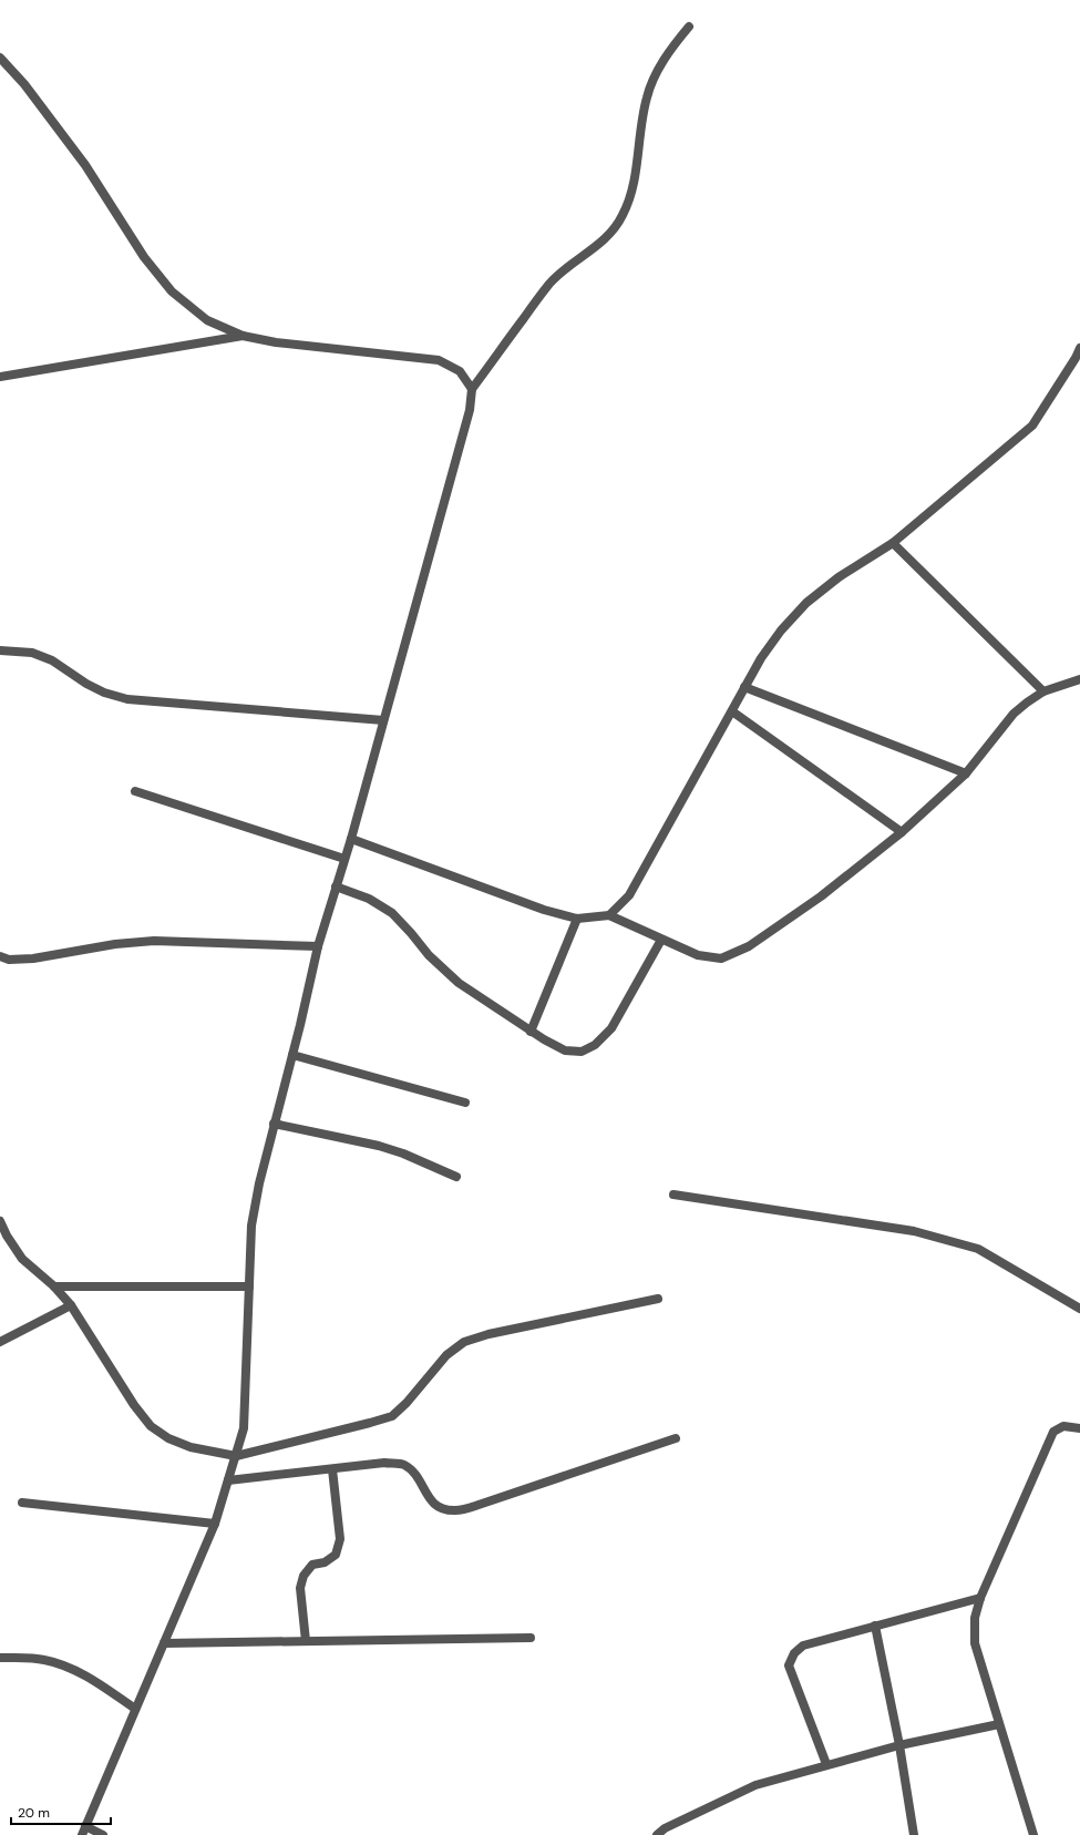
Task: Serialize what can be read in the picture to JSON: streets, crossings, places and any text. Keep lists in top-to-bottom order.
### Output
{
  "scale_bar": "20 m"
}
